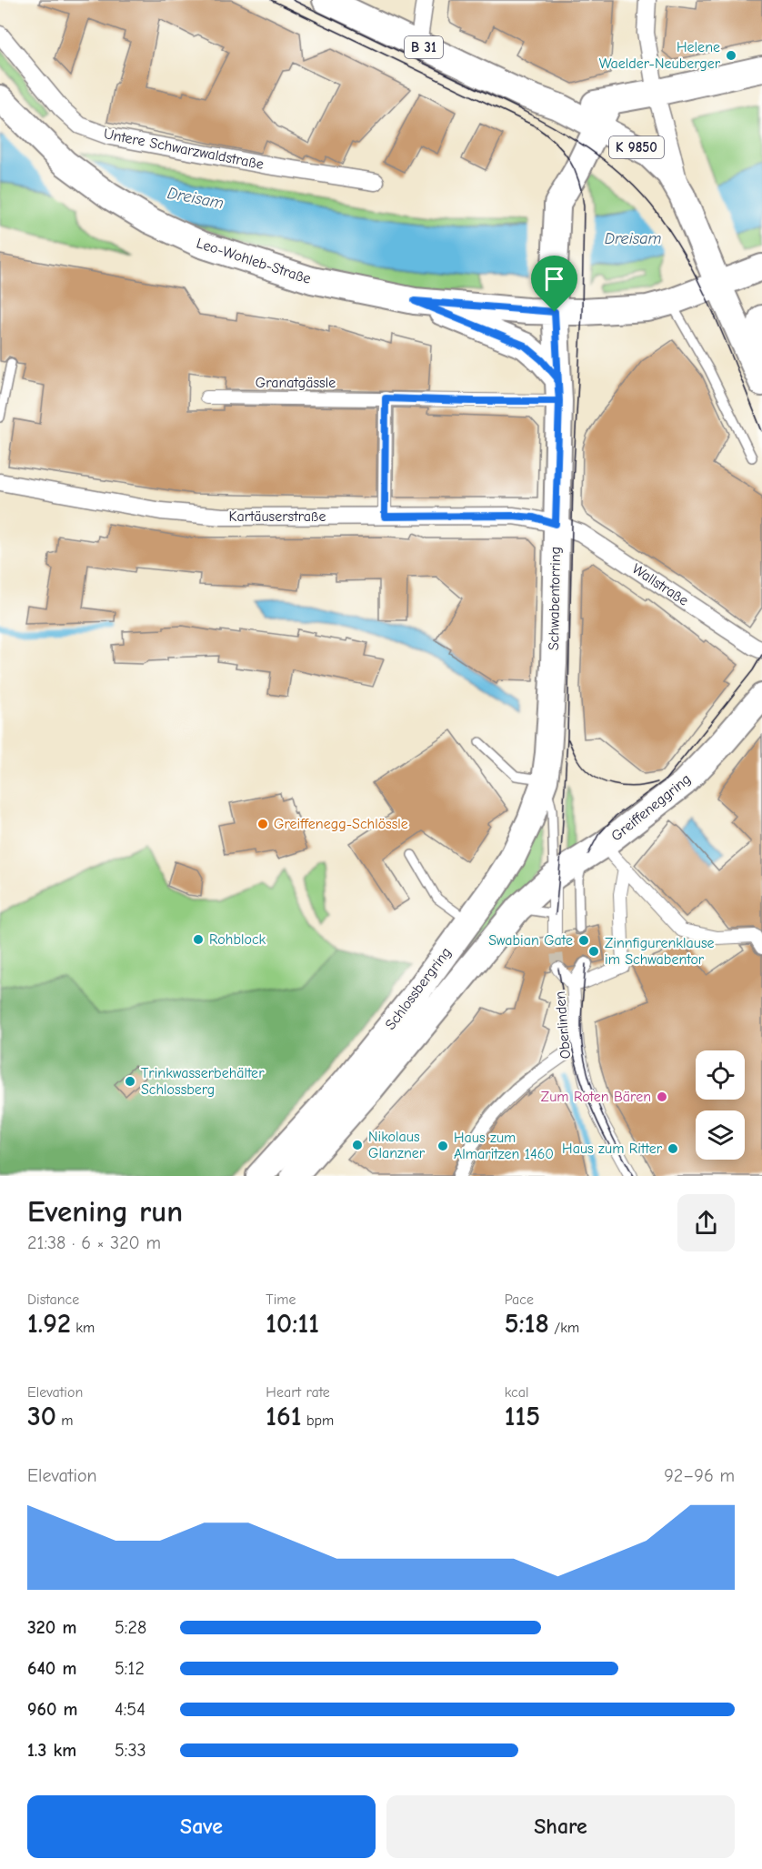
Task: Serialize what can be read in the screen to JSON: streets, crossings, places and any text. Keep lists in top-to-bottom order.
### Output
{
  "streets": {
    "main road": [
      "B 31",
      "K 9850",
      "Leo-Wohleb-Straße",
      "Schwabentorring",
      "Greiffeneggring",
      "Schlossbergring"
    ],
    "street": [
      "Untere Schwarzwaldstraße",
      "Granatgässle",
      "Kartäuserstraße",
      "Wallstraße",
      "Oberlinden"
    ]
  },
  "crossings": [
    ["K 9850", "Leo-Wohleb-Straße"],
    ["K 9850", "Schwabentorring"],
    ["Leo-Wohleb-Straße", "Schwabentorring"],
    ["Granatgässle", "Schwabentorring"],
    ["Kartäuserstraße", "Wallstraße"],
    ["Kartäuserstraße", "Schwabentorring"],
    ["Wallstraße", "Schwabentorring"],
    ["Schwabentorring", "Schlossbergring"],
    ["Greiffeneggring", "Schlossbergring"]
  ],
  "water": ["Dreisam"],
  "places": [
    "Helene Waelder-Neuberger",
    "Greiffenegg-Schlössle",
    "Rohblock",
    "Swabian Gate",
    "Zinnfigurenklause im Schwabentor",
    "Trinkwasserbehälter Schlossberg",
    "Zum Roten Bären",
    "Nikolaus Glanzner",
    "Haus zum Almaritzen 1460",
    "Haus zum Ritter"
  ],
  "page": {
    "heading": ["Evening run", "21:38 · 6 × 320 m"],
    "stats": [
      ["Distance", "1.92 km"],
      ["Time", "10:11"],
      ["Pace", "5:18 /km"],
      ["Elevation", "30 m"],
      ["Heart rate", "161 bpm"],
      ["kcal", "115"]
    ],
    "chart": ["Elevation", "92–96 m"],
    "list": [
      {
        "name": "320 m",
        "note": "5:28"
      },
      {
        "name": "640 m",
        "note": "5:12"
      },
      {
        "name": "960 m",
        "note": "4:54"
      },
      {
        "name": "1.3 km",
        "note": "5:33"
      }
    ],
    "buttons": ["Save", "Share"]
  }
}
